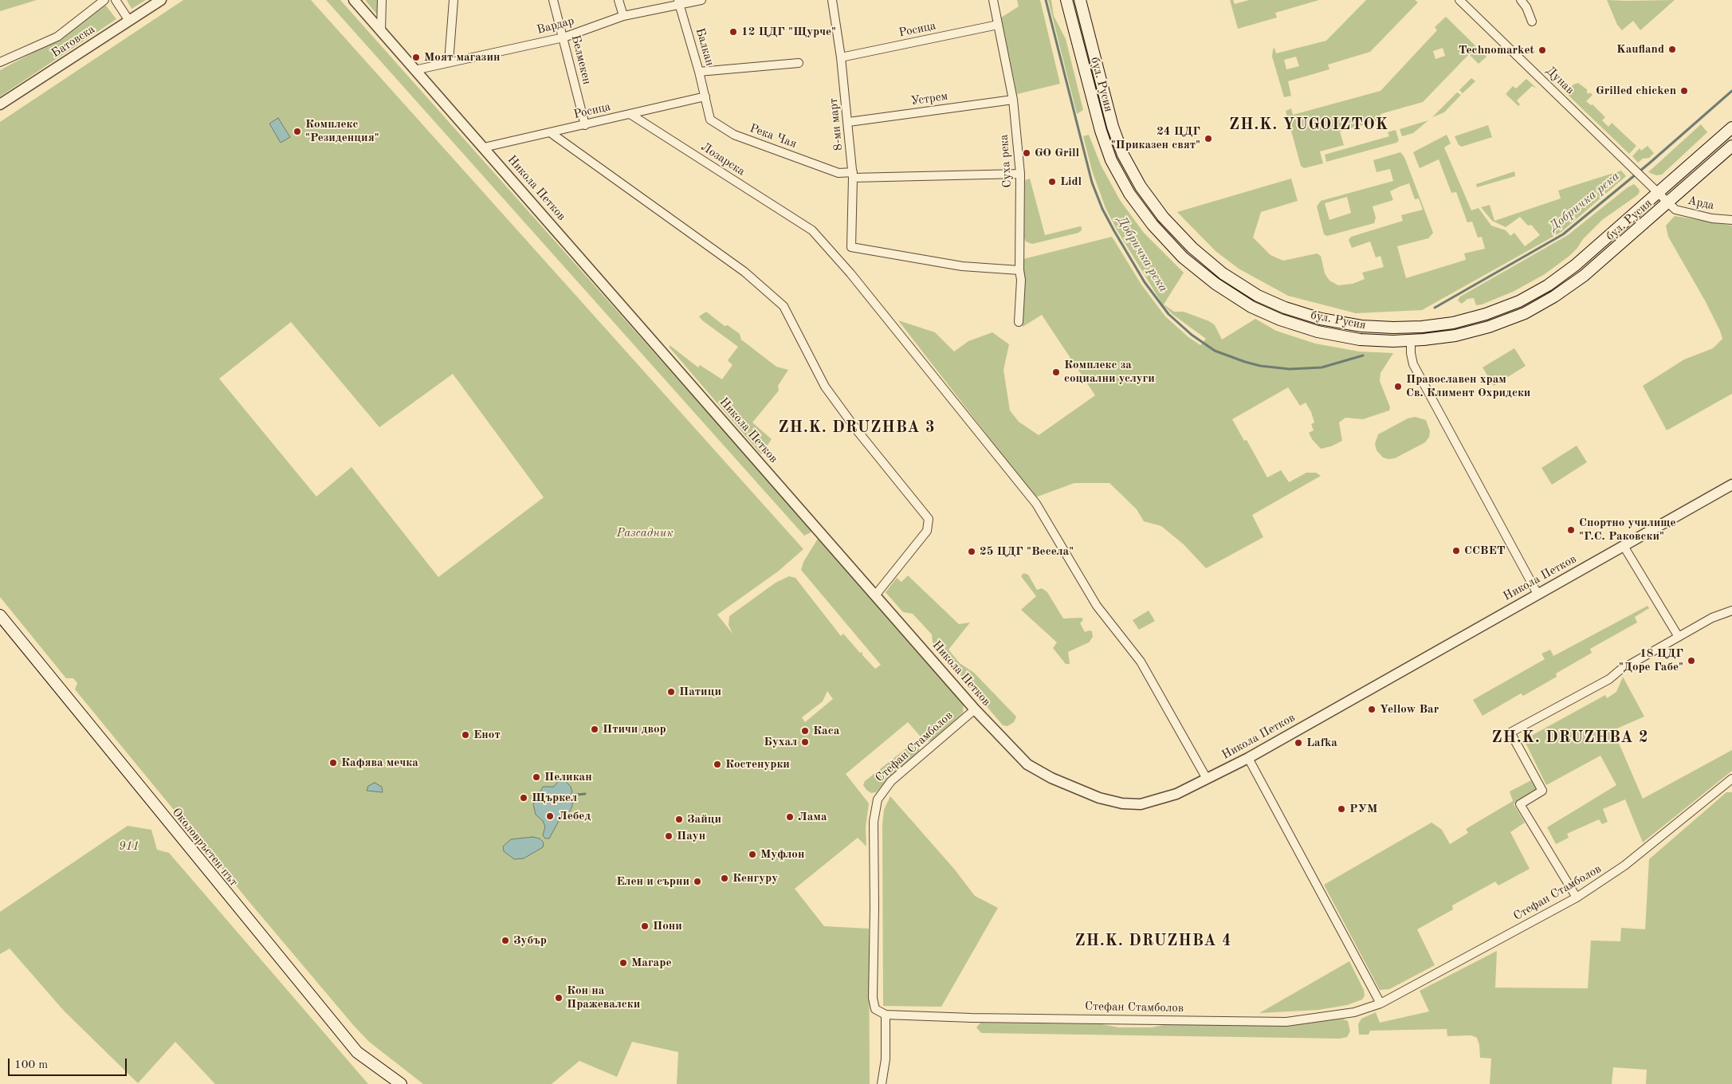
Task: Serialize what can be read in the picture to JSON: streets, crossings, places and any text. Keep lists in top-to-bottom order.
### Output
{
  "streets": {
    "main road": ["бул. Русия", "Околовръстен път"],
    "street": [
      "Вардар",
      "Росица",
      "Батовска",
      "Балкан",
      "Белмекен",
      "Дунав",
      "Устрем",
      "8-ми март",
      "Река Чая",
      "Лозарска",
      "Суха река",
      "Никола Петков",
      "Арда",
      "Стефан Стамболов"
    ]
  },
  "crossings": [
    ["Вардар", "Балкан"],
    ["Вардар", "Белмекен"],
    ["Вардар", "Никола Петков"],
    ["Росица", "Балкан"],
    ["Росица", "Белмекен"],
    ["Росица", "8-ми март"],
    ["Росица", "Река Чая"],
    ["Росица", "Лозарска"],
    ["Росица", "Суха река"],
    ["Росица", "Никола Петков"],
    ["Балкан", "Река Чая"],
    ["Дунав", "бул. Русия"],
    ["Дунав", "Арда"],
    ["бул. Русия", "Арда"],
    ["Устрем", "8-ми март"],
    ["Устрем", "Суха река"],
    ["8-ми март", "Река Чая"],
    ["8-ми март", "Суха река"],
    ["Река Чая", "Суха река"],
    ["Лозарска", "Никола Петков"],
    ["Никола Петков", "Стефан Стамболов"]
  ],
  "districts": [
    "ZH.K. YUGOIZTOK",
    "ZH.K. DRUZHBA 3",
    "ZH.K. DRUZHBA 2",
    "ZH.K. DRUZHBA 4"
  ],
  "water": ["Добричка река"],
  "parks": ["Разсадник", "911"],
  "places": [
    "12 ЦДГ \"Щурче\"",
    "Kaufland",
    "Technomarket",
    "Моят магазин",
    "Grilled chicken",
    "Комплекс \"Резиденция\"",
    "24 ЦДГ \"Приказен свят\"",
    "GO Grill",
    "Lidl",
    "Комплекс за социални услуги",
    "Православен храм Св. Климент Охридски",
    "Спортно училище \"Г.С. Раковски\"",
    "ССВЕТ",
    "25 ЦДГ \"Весела\"",
    "18 ЦДГ \"Доре Габе\"",
    "Патици",
    "Yellow Bar",
    "Птичи двор",
    "Каса",
    "Енот",
    "Бухал",
    "Lafka",
    "Кафява мечка",
    "Костенурки",
    "Пеликан",
    "Щъркел",
    "РУМ",
    "Лебед",
    "Лама",
    "Зайци",
    "Паун",
    "Муфлон",
    "Кенгуру",
    "Елен и сърни",
    "Пони",
    "Зубър",
    "Магаре",
    "Кон на Пражевалски"
  ],
  "scale_bar": "100 m"
}
